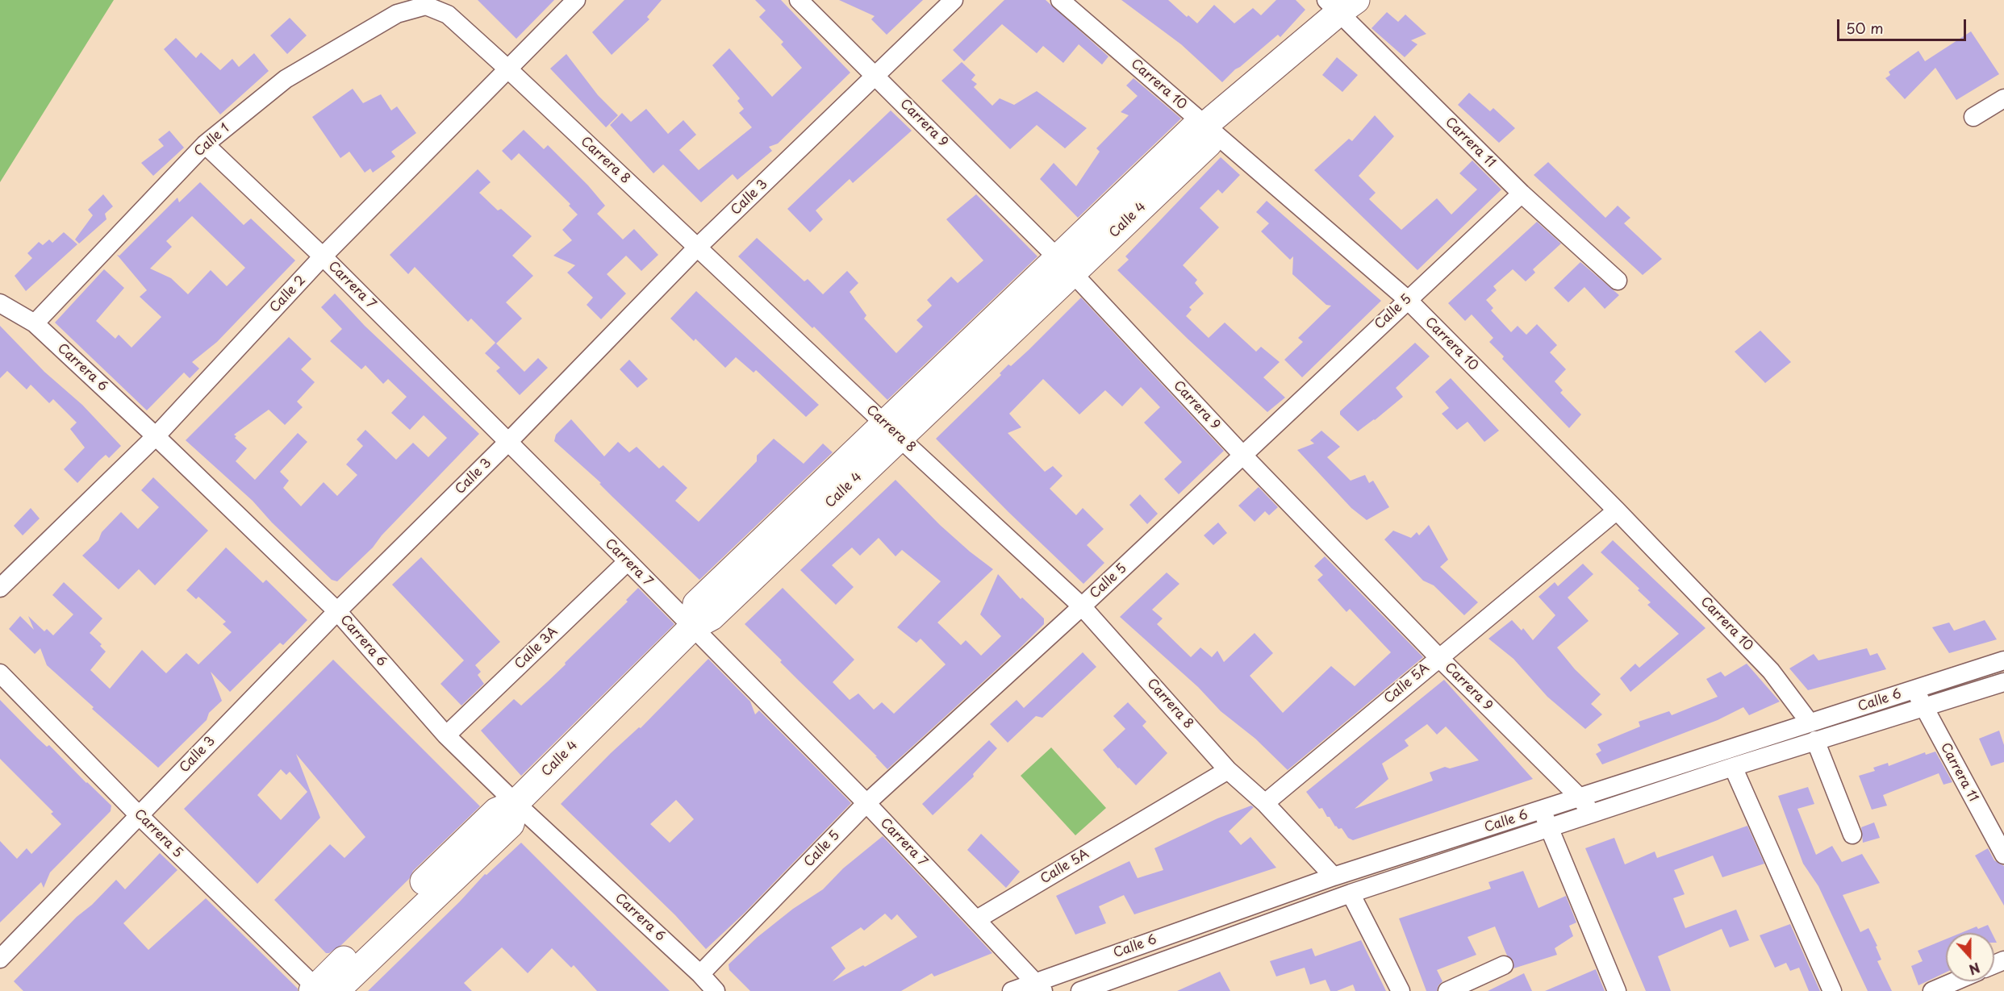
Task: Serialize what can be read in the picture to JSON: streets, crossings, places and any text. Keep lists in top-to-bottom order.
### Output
{
  "streets": {
    "street": [
      "Carrera 10",
      "Carrera 9",
      "Calle 1",
      "Carrera 11",
      "Carrera 8",
      "Calle 3",
      "Calle 4",
      "Carrera 7",
      "Calle 2",
      "Calle 5",
      "Carrera 6",
      "Calle 3A",
      "Calle 5A",
      "Calle 6",
      "Carrera 5"
    ]
  },
  "crossings": [
    ["Carrera 10", "Calle 5"],
    ["Carrera 10", "Calle 5A"],
    ["Carrera 10", "Calle 6"],
    ["Carrera 9", "Calle 3"],
    ["Carrera 9", "Calle 5"],
    ["Carrera 9", "Calle 5A"],
    ["Carrera 9", "Calle 6"],
    ["Calle 1", "Carrera 8"],
    ["Calle 1", "Carrera 7"],
    ["Calle 1", "Carrera 6"],
    ["Carrera 11", "Calle 5"],
    ["Carrera 11", "Calle 6"],
    ["Carrera 8", "Calle 3"],
    ["Carrera 8", "Calle 2"],
    ["Carrera 8", "Calle 5"],
    ["Carrera 8", "Calle 5A"],
    ["Carrera 8", "Calle 6"],
    ["Calle 3", "Carrera 7"],
    ["Calle 3", "Carrera 6"],
    ["Calle 3", "Carrera 5"],
    ["Calle 4", "Carrera 7"],
    ["Calle 4", "Carrera 6"],
    ["Calle 4", "Carrera 5"],
    ["Carrera 7", "Calle 2"],
    ["Carrera 7", "Calle 5"],
    ["Carrera 7", "Calle 3A"],
    ["Carrera 7", "Calle 5A"],
    ["Carrera 7", "Calle 6"],
    ["Calle 2", "Carrera 6"],
    ["Calle 5", "Carrera 6"],
    ["Carrera 6", "Calle 3A"]
  ],
  "scale_bar": "50 m",
  "north": "bottom"
}
